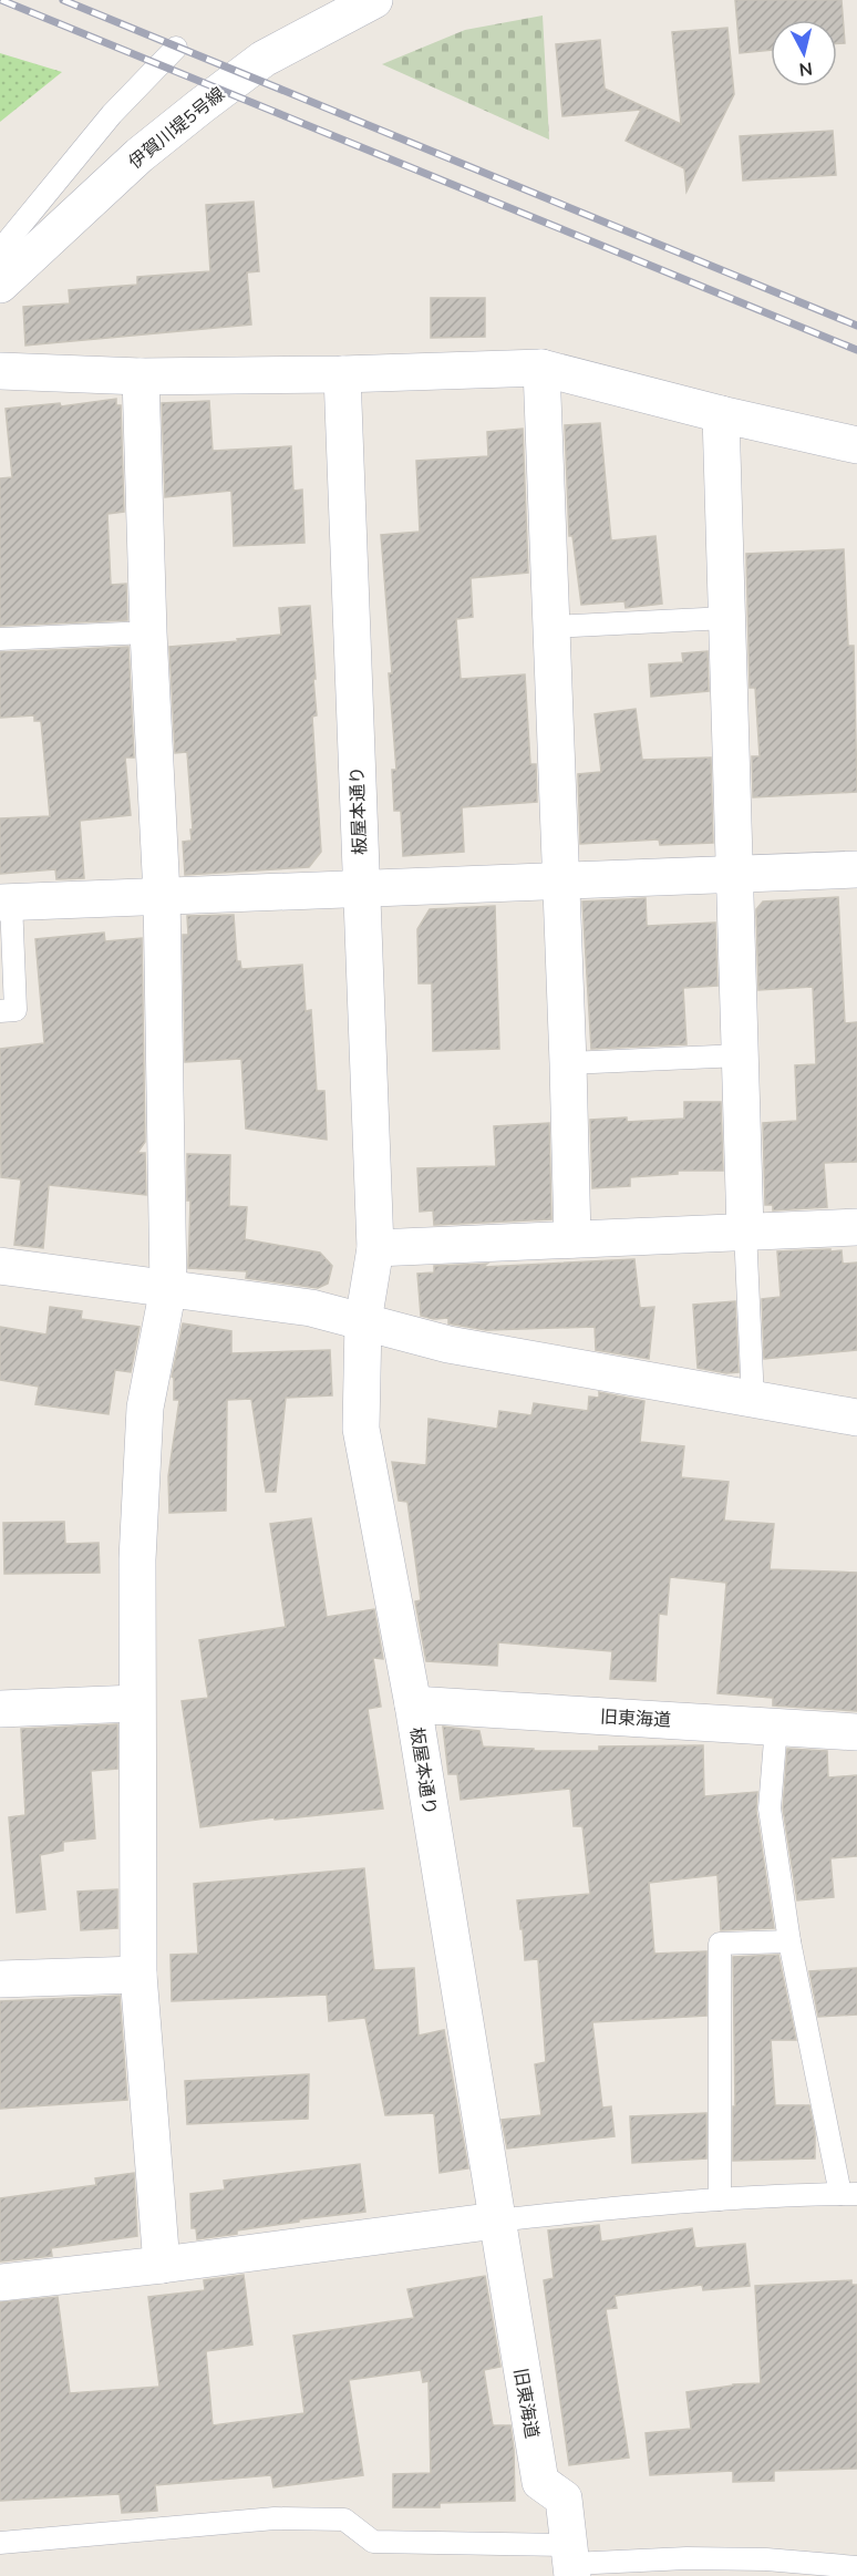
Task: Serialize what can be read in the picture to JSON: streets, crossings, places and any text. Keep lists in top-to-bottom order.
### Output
{
  "streets": {
    "street": ["伊賀川堤5号線", "板屋本通り", "旧東海道"]
  },
  "crossings": [
    ["板屋本通り", "旧東海道"]
  ],
  "north": "bottom"
}
